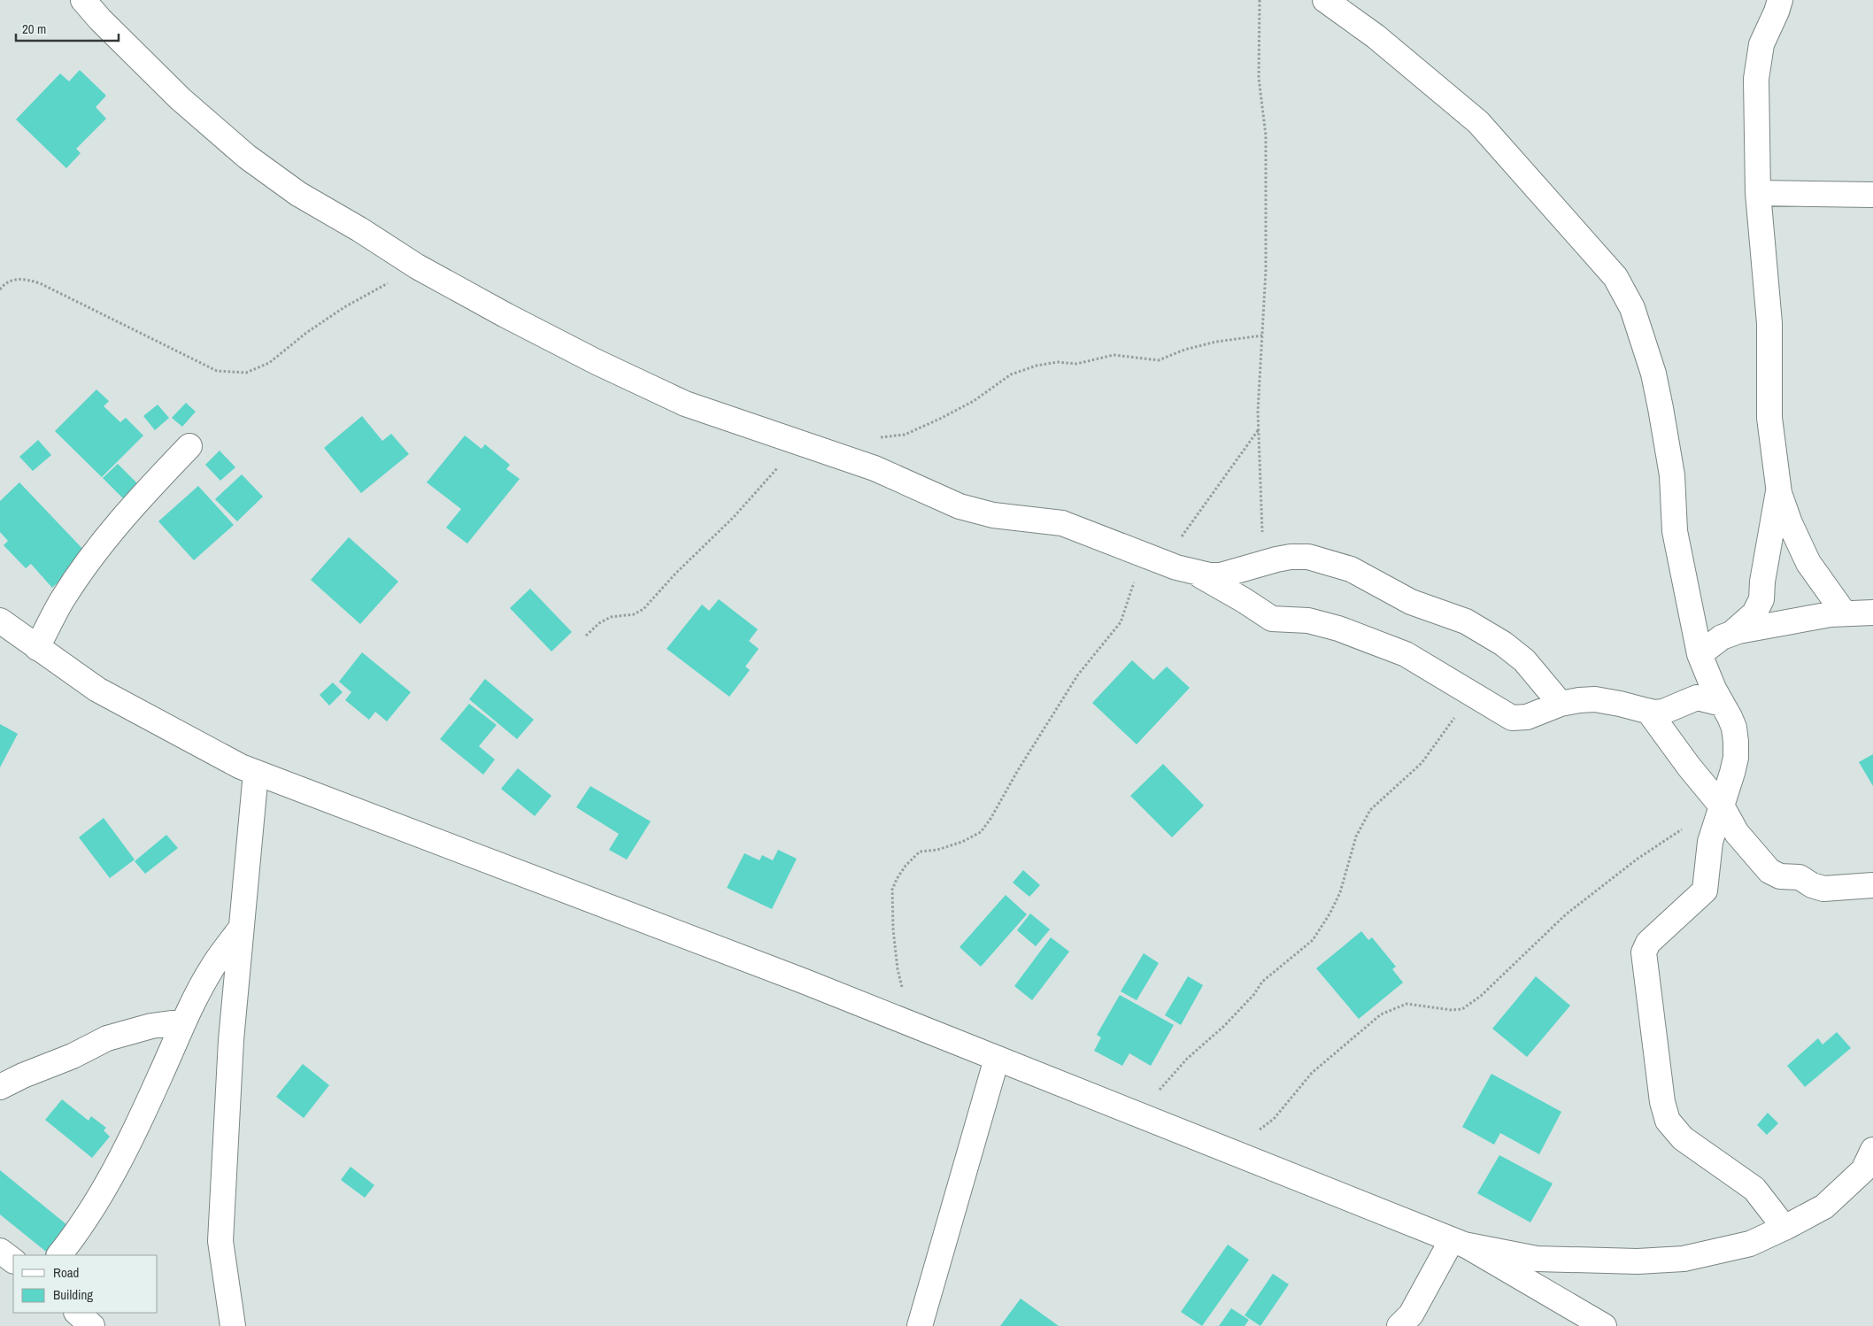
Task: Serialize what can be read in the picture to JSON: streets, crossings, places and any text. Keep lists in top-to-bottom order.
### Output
{
  "legend": ["Road", "Building"],
  "scale_bar": "20 m"
}
